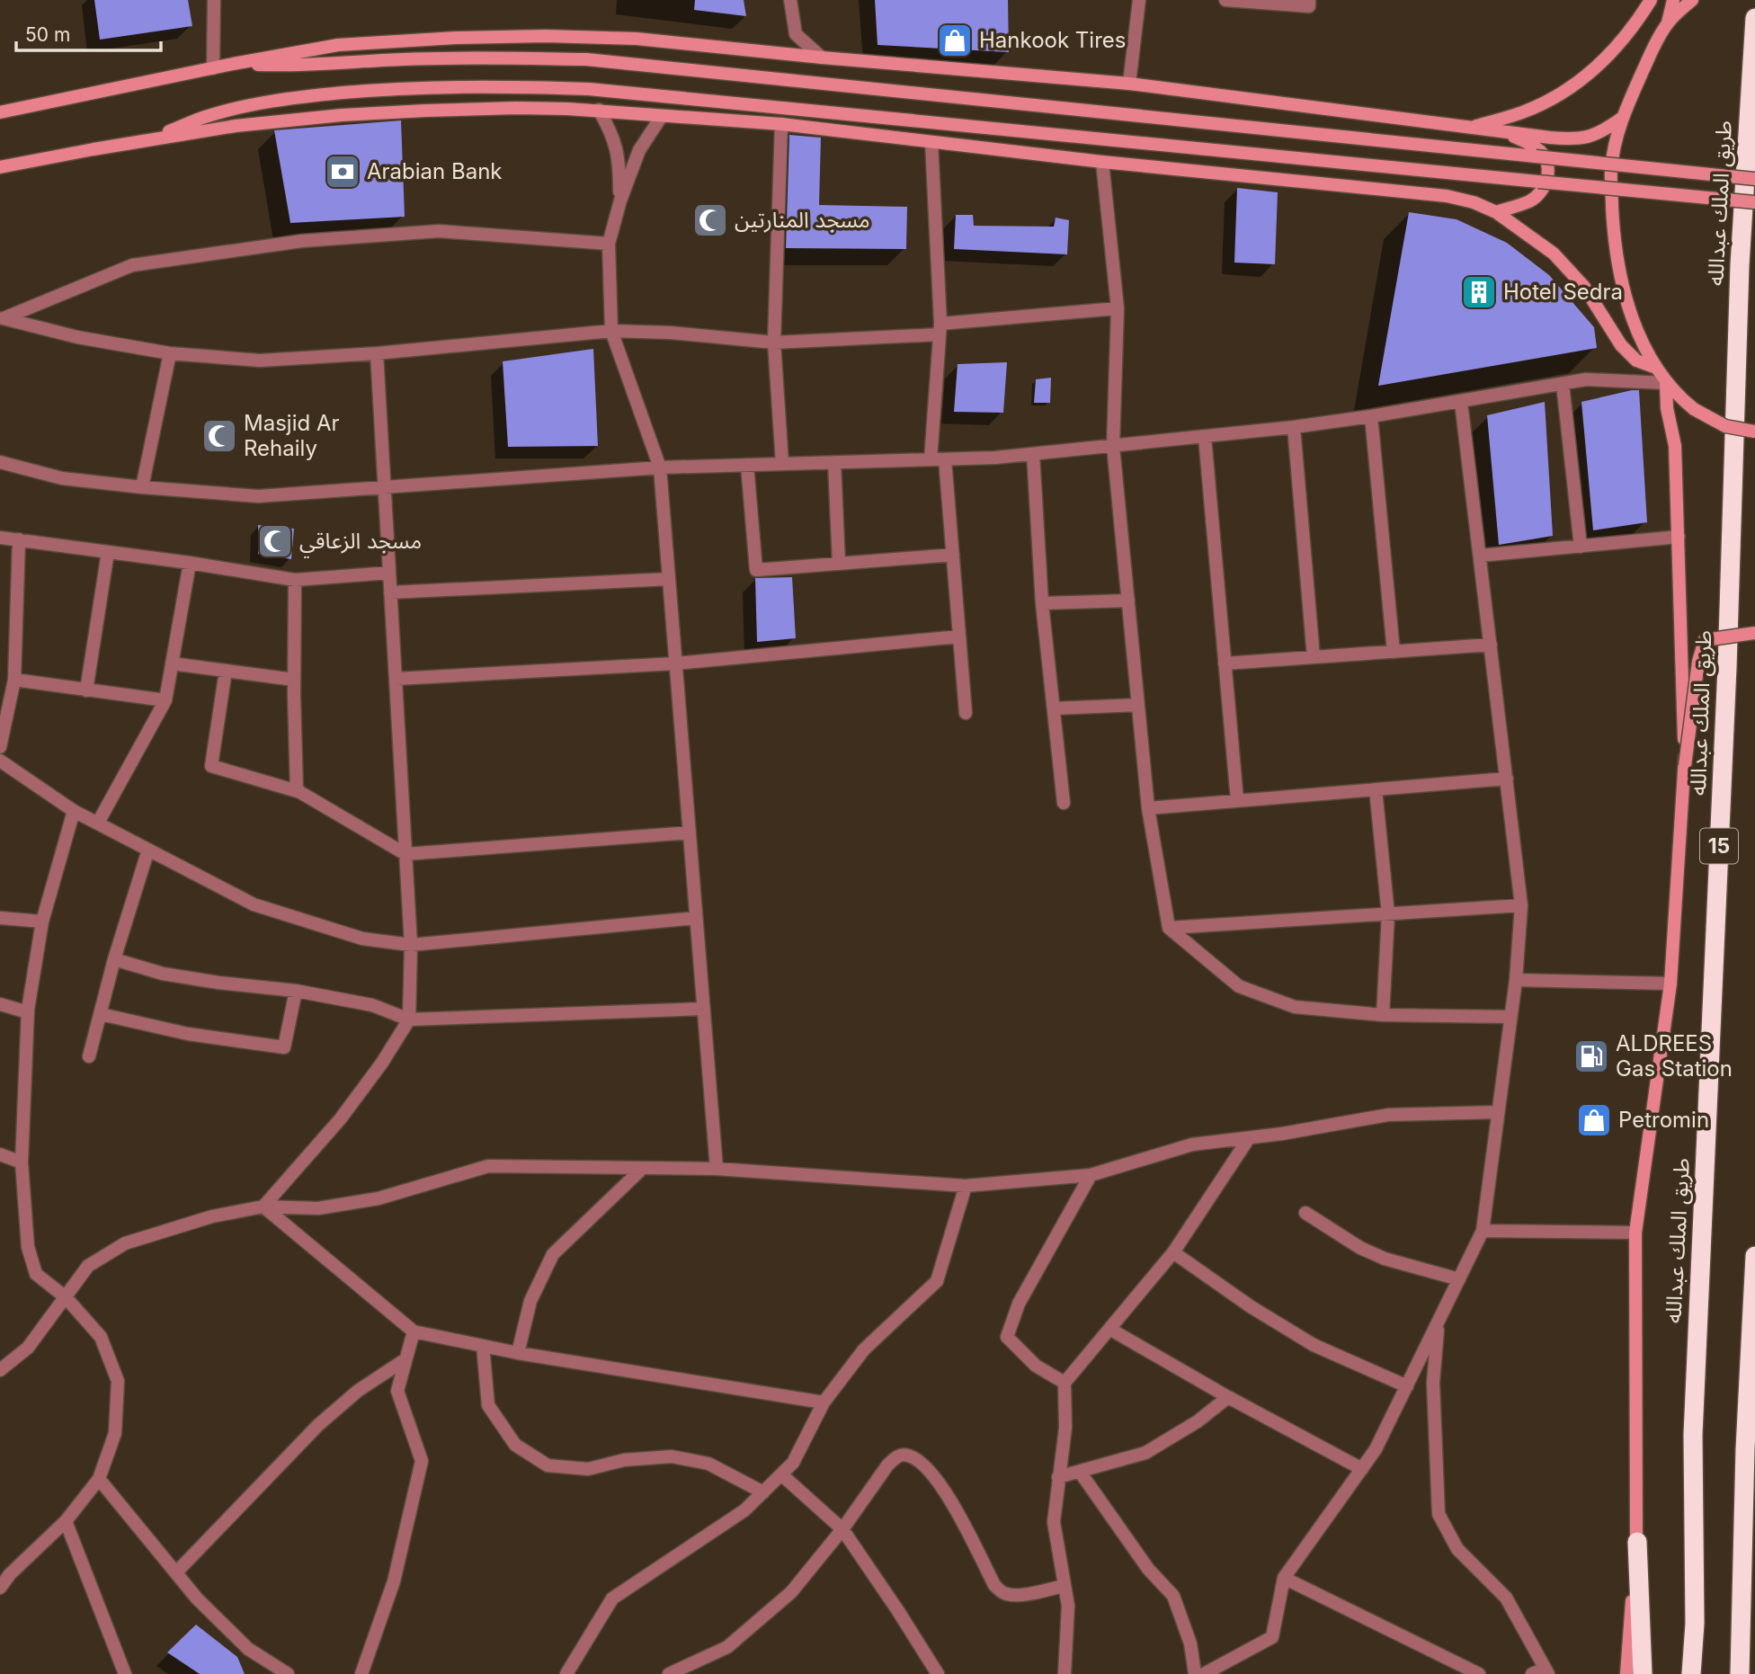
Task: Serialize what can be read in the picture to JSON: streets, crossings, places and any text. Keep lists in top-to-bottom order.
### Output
{
  "streets": {
    "highway": ["طريق الملك عبدالله", "15"]
  },
  "places": {
    "shop": ["Hankook Tires", "Petromin"],
    "bank": ["Arabian Bank"],
    "mosque": ["مسجد المنارتين", "Masjid Ar Rehaily", "مسجد الزعاقي"],
    "building": ["Hotel Sedra"],
    "fuel station": ["ALDREES Gas Station"]
  },
  "scale_bar": "50 m"
}
